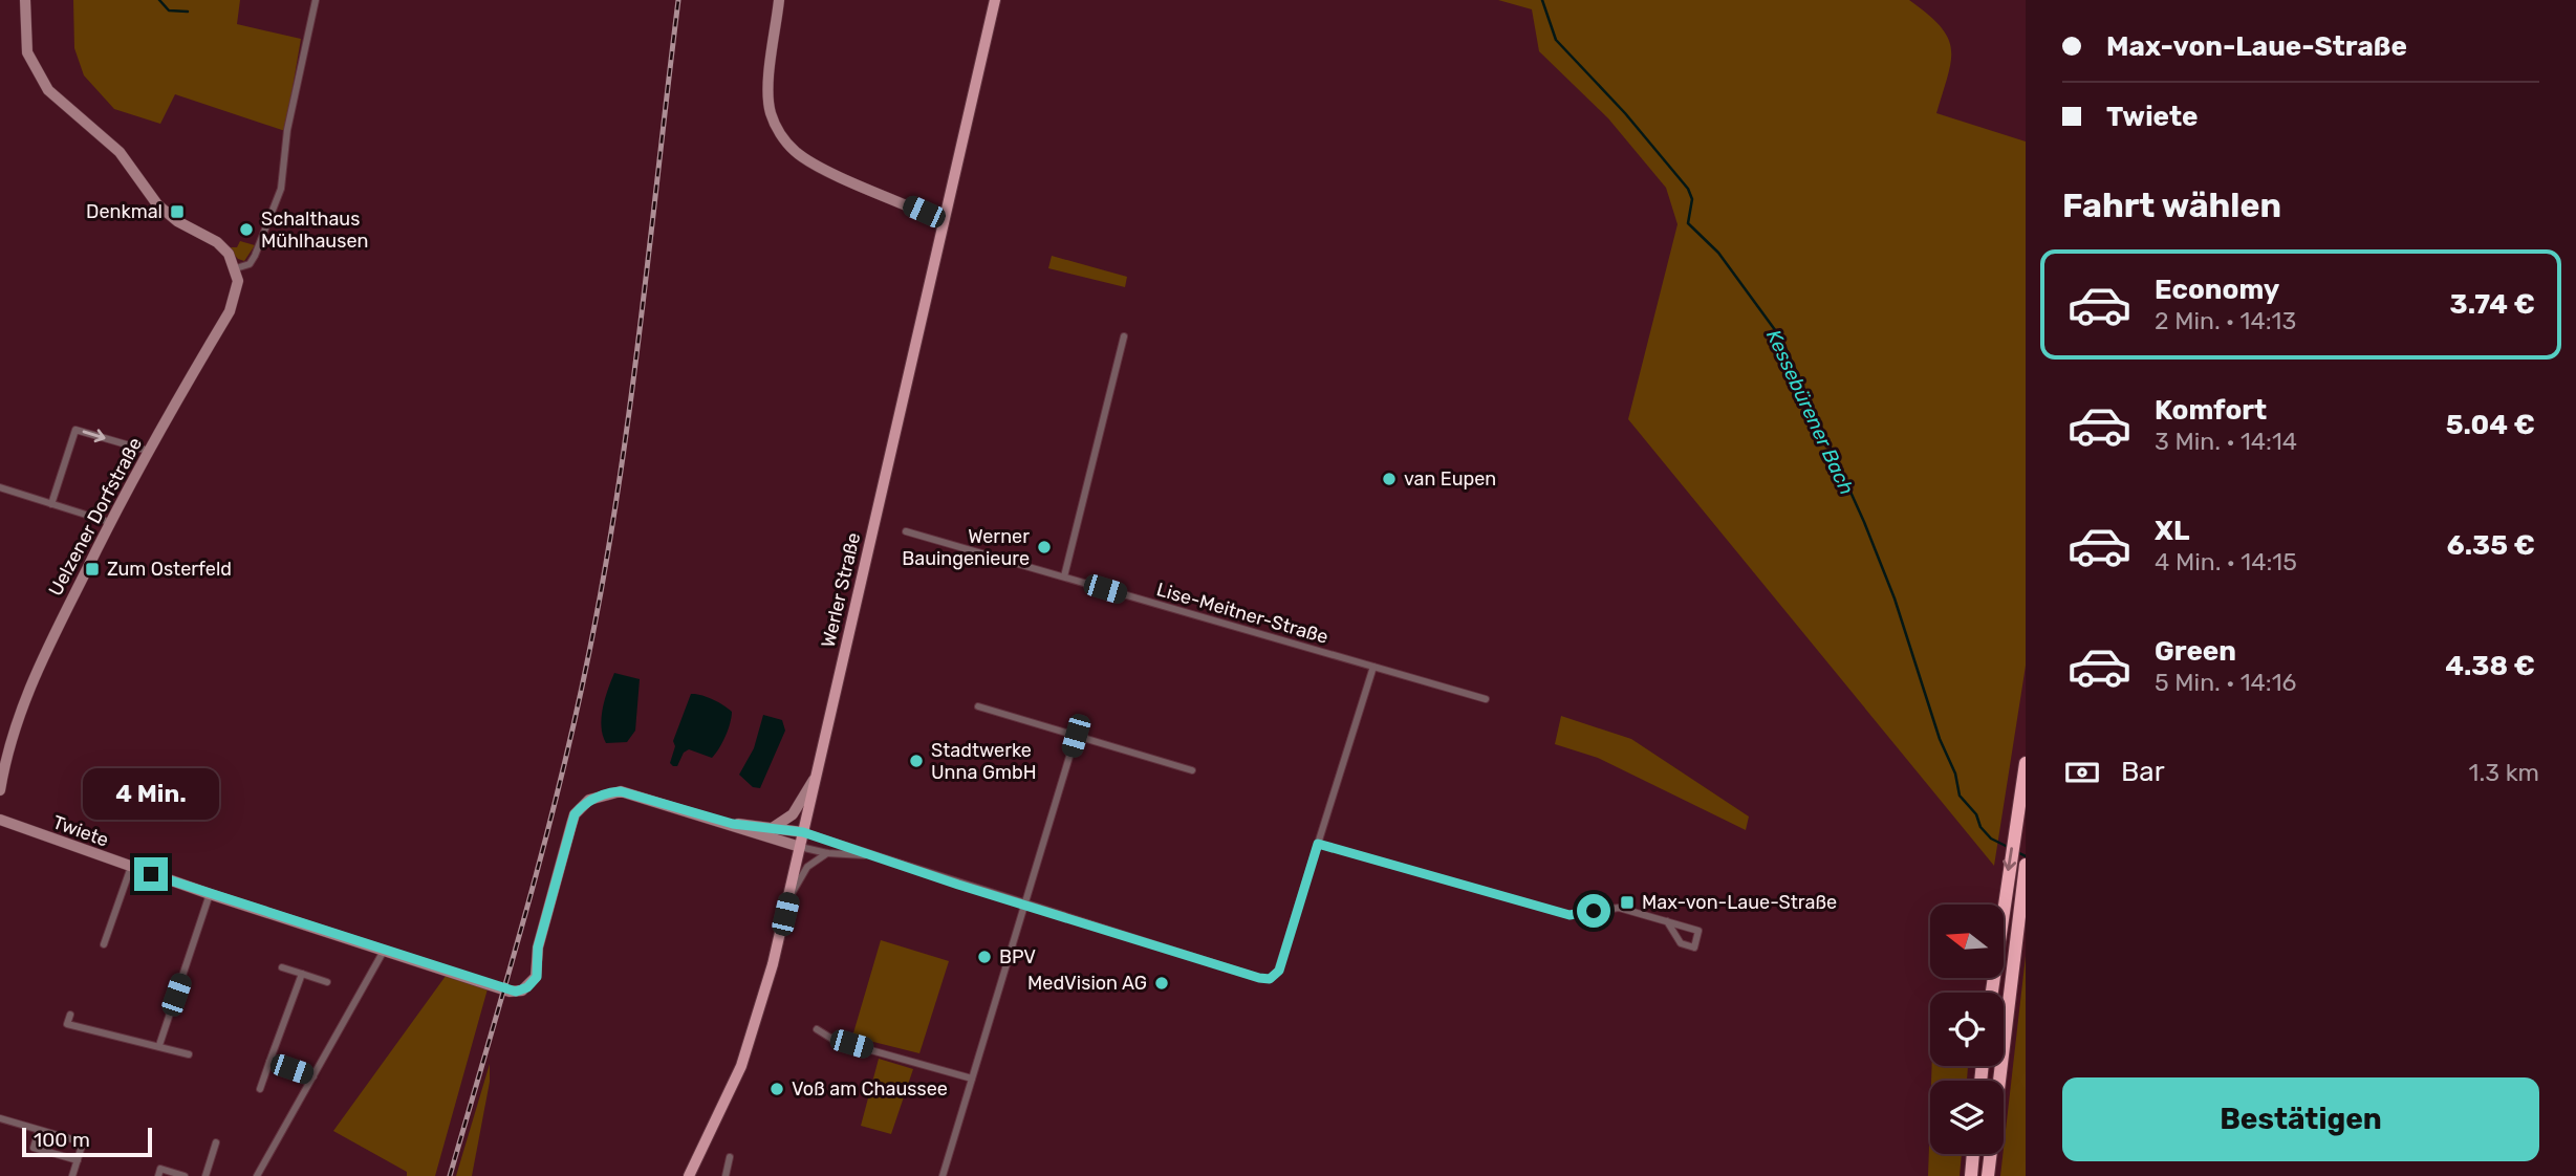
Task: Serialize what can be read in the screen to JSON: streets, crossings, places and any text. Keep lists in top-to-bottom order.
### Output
{
  "streets": {
    "main road": ["Werler Straße"],
    "street": ["Uelzener Dorfstraße", "Lise-Meitner-Straße", "Twiete"]
  },
  "crossings": [
    ["Werler Straße", "Twiete"]
  ],
  "water": ["Kessebürener Bach"],
  "places": {
    "transit": ["Denkmal", "Zum Osterfeld", "Max-von-Laue-Straße"],
    "other": [
      "Schalthaus Mühlhausen",
      "van Eupen",
      "Werner Bauingenieure",
      "Stadtwerke Unna GmbH",
      "BPV",
      "MedVision AG",
      "Voß am Chaussee"
    ]
  },
  "scale_bar": "100 m",
  "north": "left",
  "page": {
    "banner": ["Max-von-Laue-Straße", "Twiete"],
    "heading": "Fahrt wählen",
    "list": [
      {
        "name": "Economy",
        "note": "2 Min. · 14:13",
        "value": "3.74 €"
      },
      {
        "name": "Komfort",
        "note": "3 Min. · 14:14",
        "value": "5.04 €"
      },
      {
        "name": "XL",
        "note": "4 Min. · 14:15",
        "value": "6.35 €"
      },
      {
        "name": "Green",
        "note": "5 Min. · 14:16",
        "value": "4.38 €"
      }
    ],
    "pay": ["Bar", "1.3 km"],
    "bubble": "4 Min.",
    "buttons": "Bestätigen",
    "scale": "100 m"
  }
}
